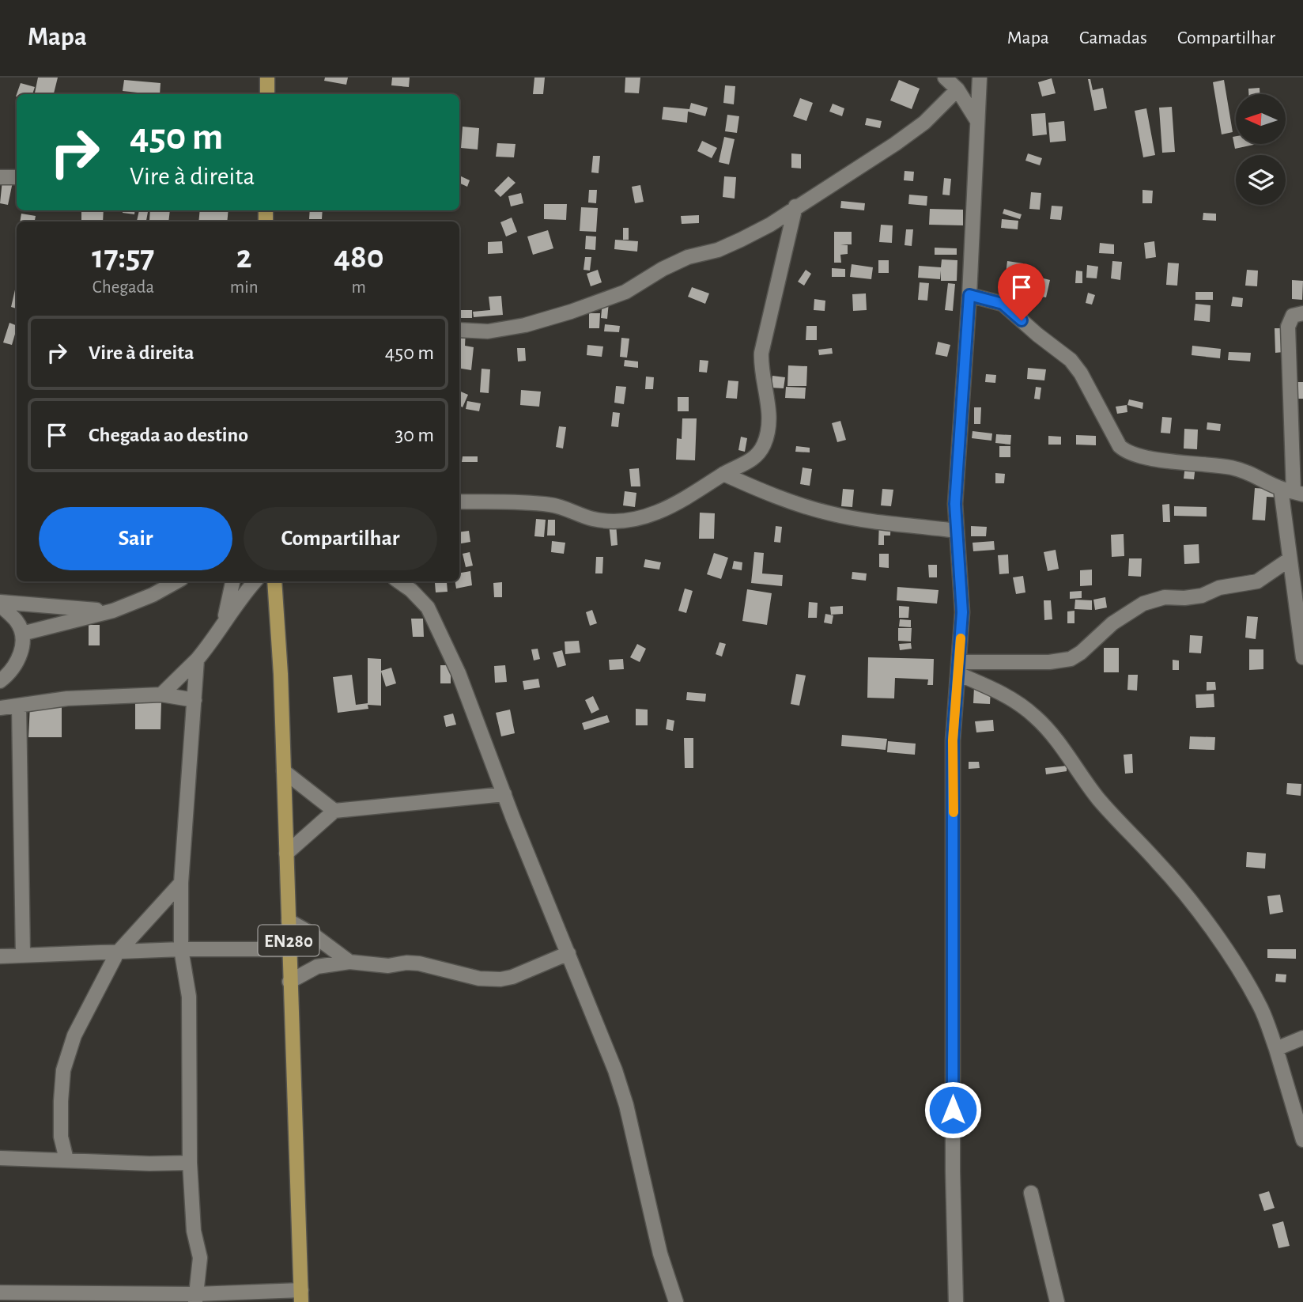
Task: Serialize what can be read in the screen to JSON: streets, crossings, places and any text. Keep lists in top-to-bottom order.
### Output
{
  "streets": {
    "main road": ["EN280"]
  },
  "north": "left",
  "page": {
    "header": "Mapa",
    "nav": ["Mapa", "Camadas", "Compartilhar"],
    "turn": ["450 m", "Vire à direita"],
    "eta": [
      "17:57",
      "Chegada",
      "2",
      "min",
      "480",
      "m"
    ],
    "list": [
      {
        "name": "Vire à direita",
        "value": "450 m"
      },
      {
        "name": "Chegada ao destino",
        "value": "30 m"
      }
    ],
    "buttons": ["Sair", "Compartilhar"]
  }
}
